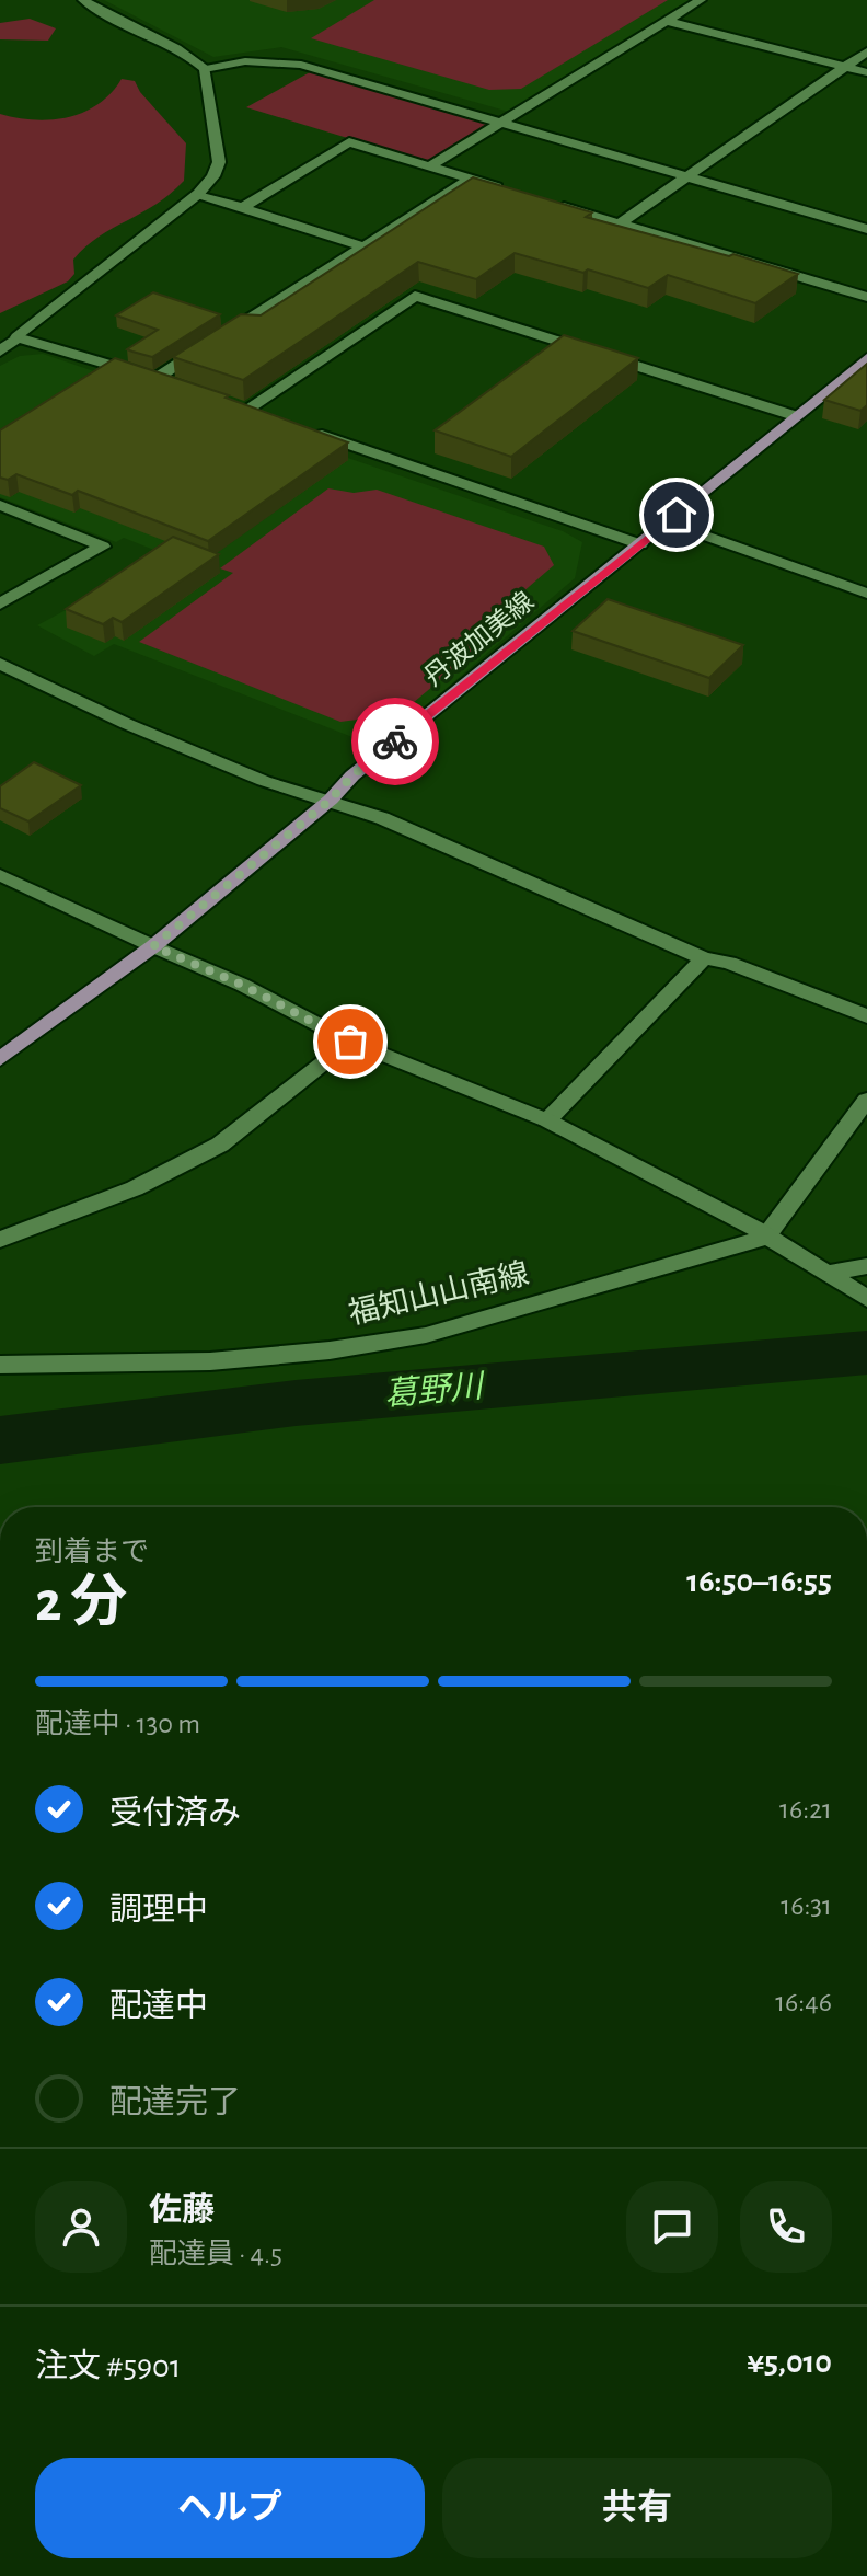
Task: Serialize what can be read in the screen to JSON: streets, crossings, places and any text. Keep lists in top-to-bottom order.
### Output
{
  "streets": {
    "main road": ["丹波加美線"],
    "street": ["福知山山南線"]
  },
  "water": ["葛野川"],
  "page": {
    "heading": ["2 分", "到着まで", "16:50–16:55"],
    "panel": [
      "佐藤",
      "配達員 · 4.5",
      "注文 #5901",
      "¥5,010"
    ],
    "bar": "配達中 · 130 m",
    "list": [
      ["受付済み", "16:21"],
      ["調理中", "16:31"],
      ["配達中", "16:46"],
      "配達完了"
    ],
    "buttons": ["ヘルプ", "共有"]
  }
}
